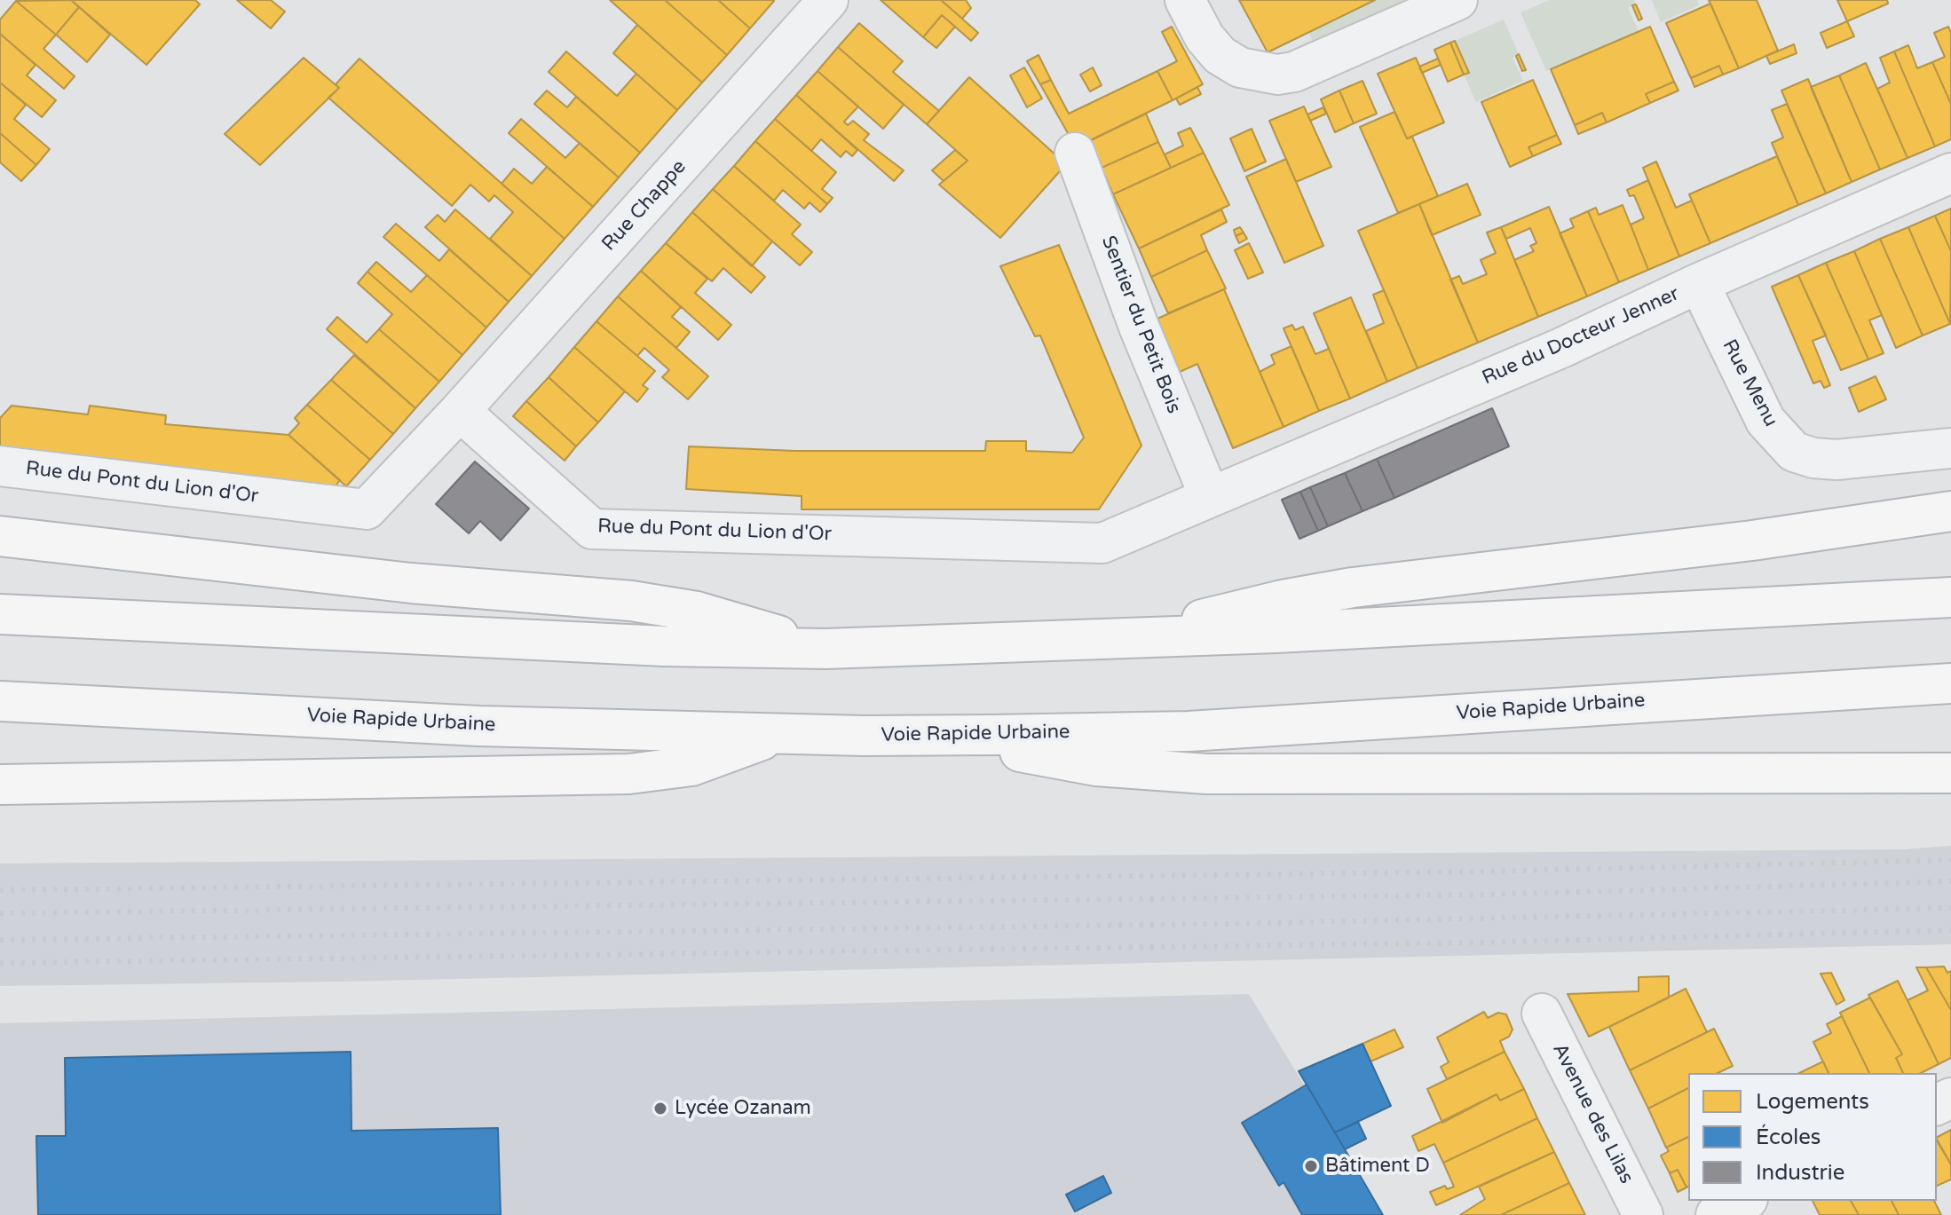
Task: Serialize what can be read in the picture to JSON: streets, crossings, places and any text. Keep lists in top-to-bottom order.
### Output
{
  "streets": {
    "highway": ["Voie Rapide Urbaine"],
    "street": [
      "Rue Chappe",
      "Sentier du Petit Bois",
      "Rue du Docteur Jenner",
      "Rue Menu",
      "Rue du Pont du Lion d'Or",
      "Avenue des Lilas"
    ]
  },
  "crossings": [
    ["Rue Chappe", "Rue du Pont du Lion d'Or"],
    ["Sentier du Petit Bois", "Rue du Docteur Jenner"],
    ["Sentier du Petit Bois", "Rue du Pont du Lion d'Or"],
    ["Rue du Docteur Jenner", "Rue Menu"],
    ["Rue du Docteur Jenner", "Rue du Pont du Lion d'Or"]
  ],
  "places": ["Lycée Ozanam", "Bâtiment D"],
  "legend": ["Logements", "Écoles", "Industrie"]
}
